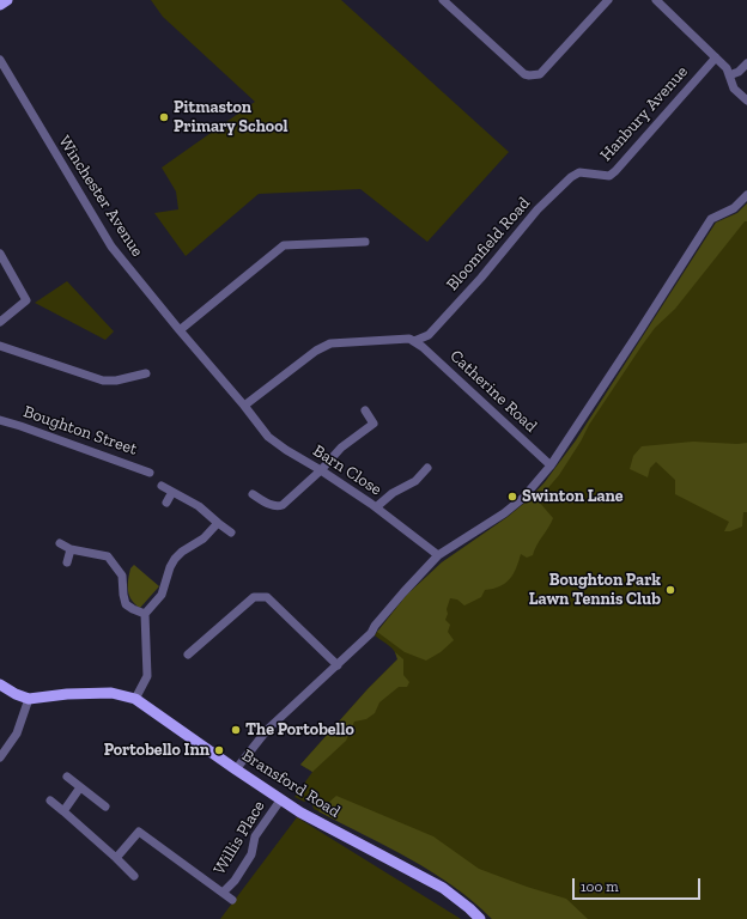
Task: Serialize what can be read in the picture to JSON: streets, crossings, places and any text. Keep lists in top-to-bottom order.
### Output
{
  "streets": {
    "main road": ["Bransford Road"],
    "street": [
      "Hanbury Avenue",
      "Winchester Avenue",
      "Bloomfield Road",
      "Catherine Road",
      "Boughton Street",
      "Barn Close",
      "Willis Place"
    ]
  },
  "crossings": [
    ["Hanbury Avenue", "Bloomfield Road"],
    ["Winchester Avenue", "Barn Close"],
    ["Bloomfield Road", "Catherine Road"],
    ["Bransford Road", "Willis Place"]
  ],
  "places": [
    "Pitmaston Primary School",
    "Swinton Lane",
    "Boughton Park Lawn Tennis Club",
    "The Portobello",
    "Portobello Inn"
  ],
  "scale_bar": "100 m"
}
